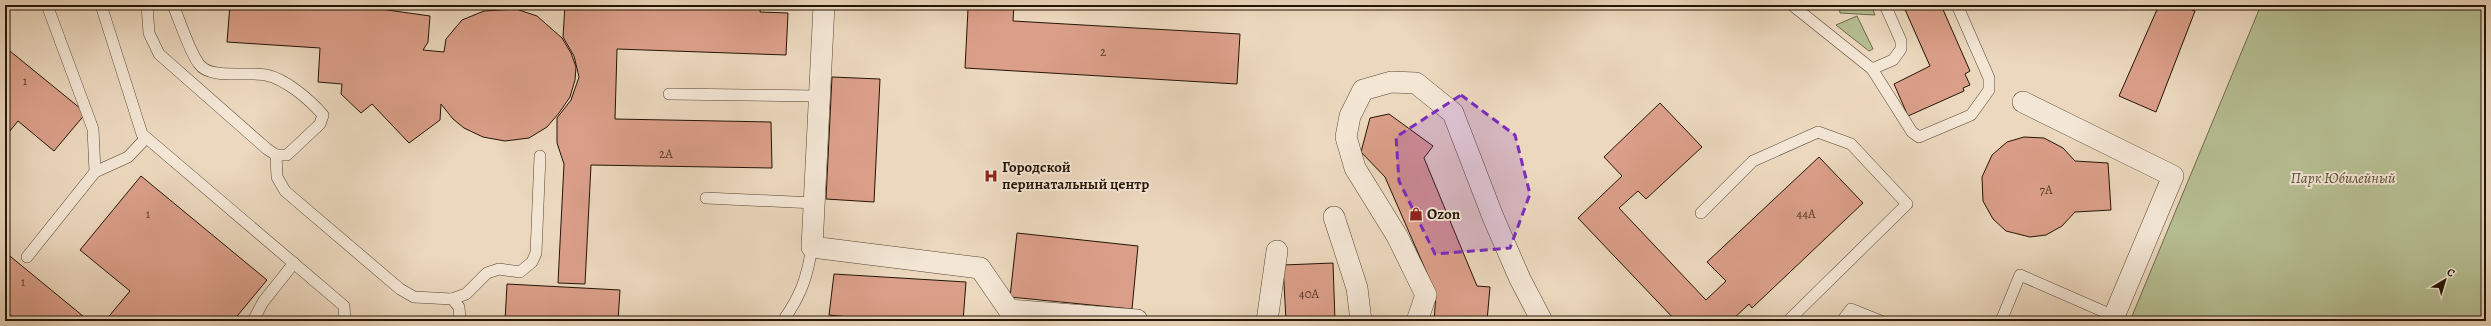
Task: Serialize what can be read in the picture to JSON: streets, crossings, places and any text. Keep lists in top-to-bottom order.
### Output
{
  "parks": ["Парк Юбилейный"],
  "places": {
    "hospital": ["Городской перинатальный центр"],
    "shop": ["Ozon"]
  },
  "house_numbers": [
    "2",
    "1",
    "2А",
    "7А",
    "1",
    "44А",
    "1",
    "40А"
  ],
  "north": "top right"
}
